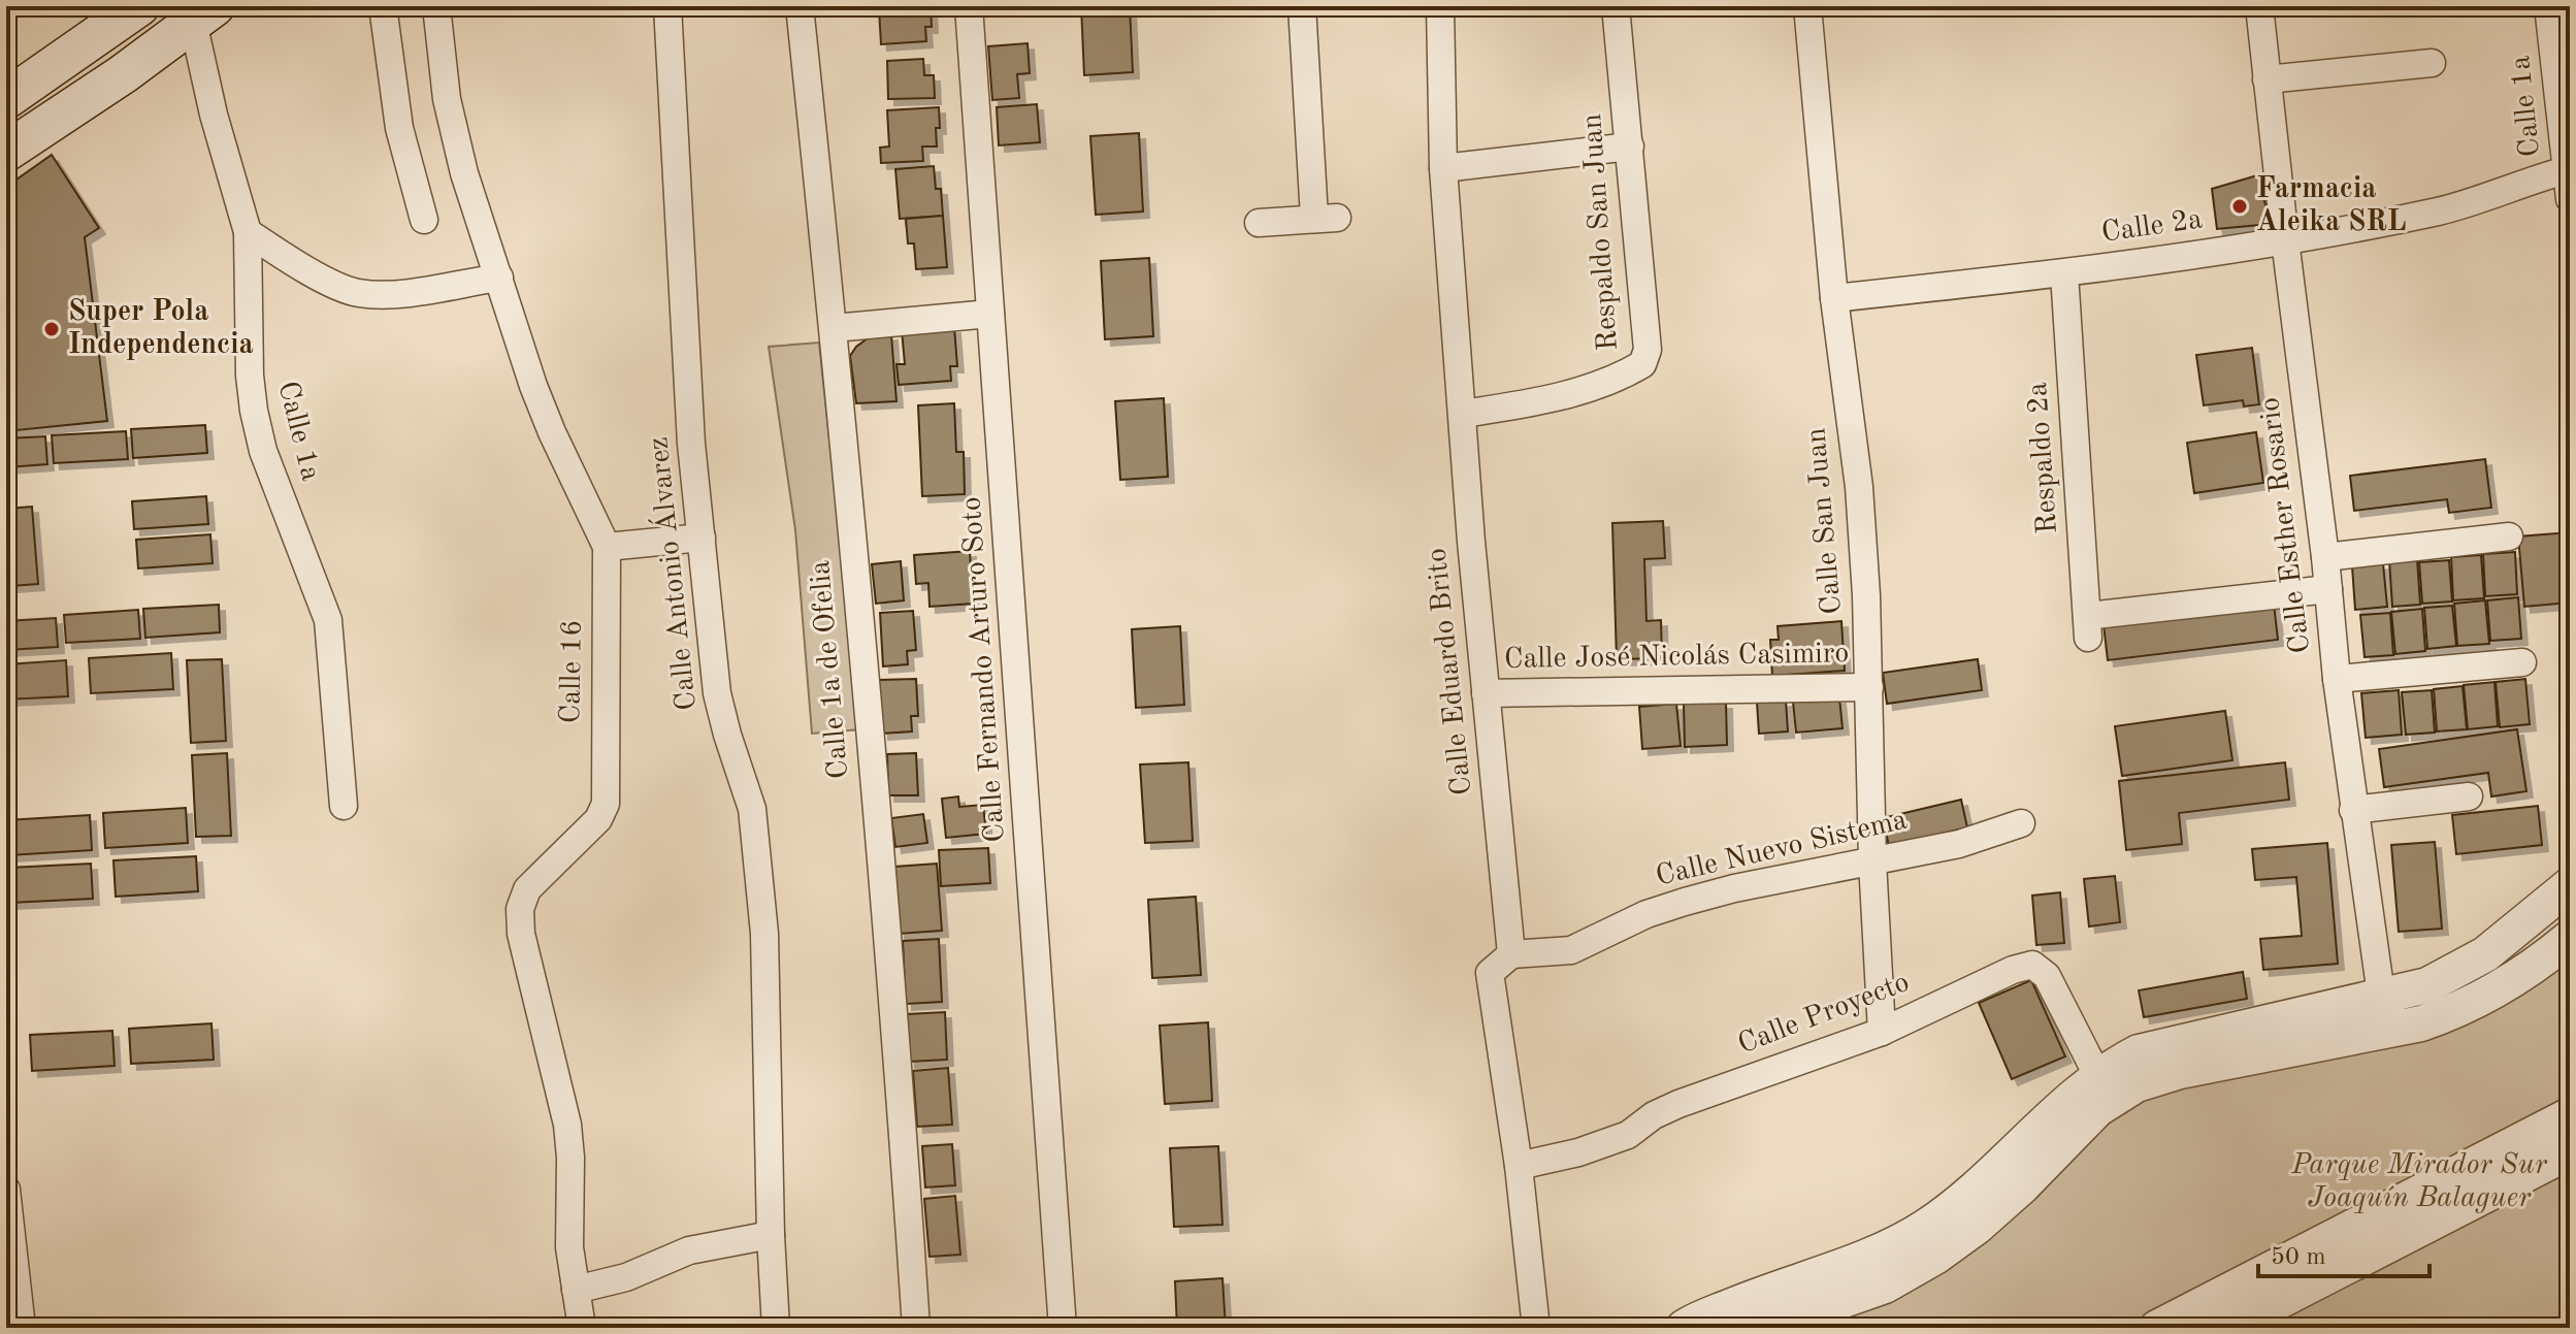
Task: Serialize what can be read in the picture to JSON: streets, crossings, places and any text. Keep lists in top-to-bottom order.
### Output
{
  "streets": {
    "street": [
      "Calle 1a",
      "Calle 2a",
      "Respaldo San Juan",
      "Respaldo 2a",
      "Calle San Juan",
      "Calle Esther Rosario",
      "Calle Antonio Álvarez",
      "Calle José Nicolás Casimiro",
      "Calle 1a de Ofelia",
      "Calle Fernando Arturo Soto",
      "Calle 16",
      "Calle Eduardo Brito",
      "Calle Nuevo Sistema",
      "Calle Proyecto"
    ]
  },
  "crossings": [
    ["Calle 1a", "Calle 2a"],
    ["Calle 2a", "Respaldo 2a"],
    ["Calle 2a", "Calle San Juan"],
    ["Calle 2a", "Calle Esther Rosario"],
    ["Respaldo San Juan", "Calle Eduardo Brito"],
    ["Respaldo 2a", "Calle Esther Rosario"],
    ["Calle San Juan", "Calle José Nicolás Casimiro"],
    ["Calle San Juan", "Calle Nuevo Sistema"],
    ["Calle San Juan", "Calle Proyecto"],
    ["Calle José Nicolás Casimiro", "Calle Eduardo Brito"],
    ["Calle Eduardo Brito", "Calle Nuevo Sistema"]
  ],
  "parks": ["Parque Mirador Sur Joaquín Balaguer"],
  "places": ["Farmacia Aleika SRL", "Super Pola Independencia"],
  "scale_bar": "50 m"
}
